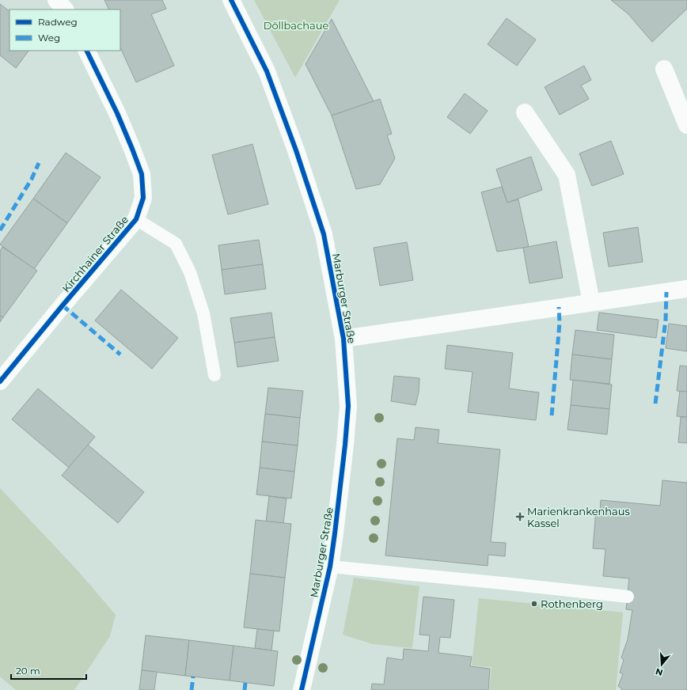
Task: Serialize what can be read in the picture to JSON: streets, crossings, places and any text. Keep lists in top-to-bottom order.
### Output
{
  "streets": {
    "street": ["Kirchhainer Straße", "Marburger Straße"]
  },
  "parks": ["Döllbachaue"],
  "places": {
    "health": ["Marienkrankenhaus Kassel"],
    "other": ["Rothenberg"]
  },
  "legend": ["Radweg", "Weg"],
  "scale_bar": "20 m",
  "north": "bottom"
}
